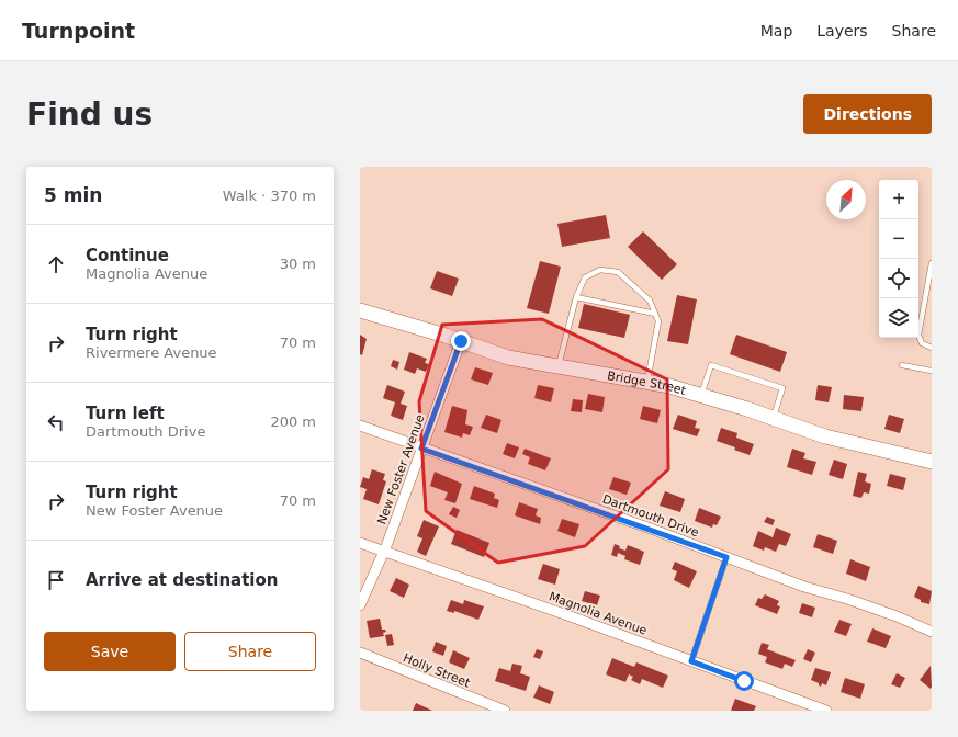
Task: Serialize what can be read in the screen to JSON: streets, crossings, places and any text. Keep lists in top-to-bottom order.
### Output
{
  "streets": {
    "main road": ["Bridge Street"],
    "street": [
      "New Foster Avenue",
      "Dartmouth Drive",
      "Magnolia Avenue",
      "Holly Street"
    ]
  },
  "crossings": [
    ["Bridge Street", "New Foster Avenue"],
    ["New Foster Avenue", "Dartmouth Drive"],
    ["New Foster Avenue", "Magnolia Avenue"]
  ],
  "north": "top right",
  "page": {
    "header": "Turnpoint",
    "nav": ["Map", "Layers", "Share"],
    "buttons": [
      "Directions",
      ["Save", "Share"]
    ],
    "title": "Find us",
    "heading": ["5 min", "Walk · 370 m"],
    "map_buttons": ["+", "−"],
    "list": [
      ["Continue", "Magnolia Avenue", "30 m"],
      ["Turn right", "Rivermere Avenue", "70 m"],
      ["Turn left", "Dartmouth Drive", "200 m"],
      ["Turn right", "New Foster Avenue", "70 m"],
      "Arrive at destination"
    ]
  }
}
